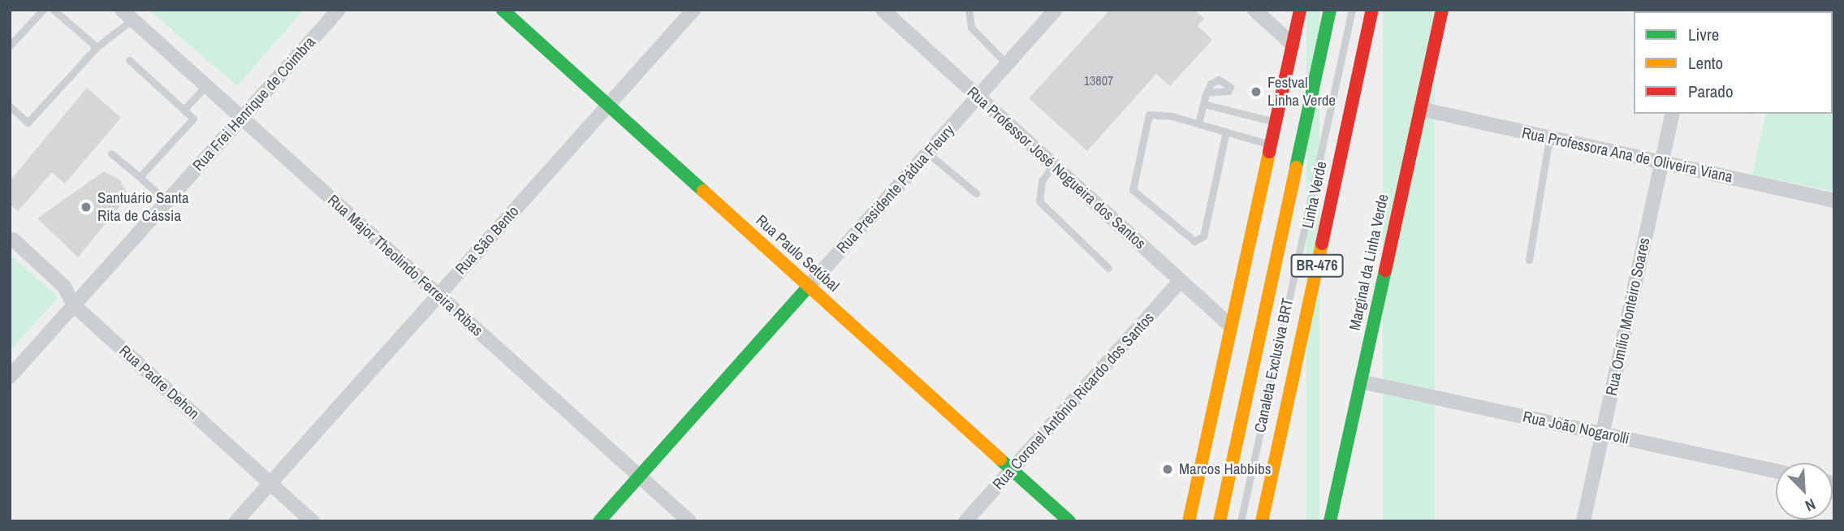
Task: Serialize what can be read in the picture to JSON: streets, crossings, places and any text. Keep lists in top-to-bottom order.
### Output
{
  "streets": {
    "main road": [
      "Rua Presidente Pádua Fleury",
      "Linha Verde",
      "Rua Paulo Setúbal",
      "Marginal da Linha Verde",
      "BR-476"
    ],
    "street": [
      "Rua Frei Henrique de Coimbra",
      "Rua Professora Ana de Oliveira Viana",
      "Rua Professor José Nogueira dos Santos",
      "Rua São Bento",
      "Rua Major Theolindo Ferreira Ribas",
      "Rua Omílio Monteiro Soares",
      "Rua Padre Dehon",
      "Rua Coronel Antônio Ricardo dos Santos",
      "Rua João Nogarolli"
    ],
    "lane": ["Canaleta Exclusiva BRT"]
  },
  "crossings": [
    ["Rua Frei Henrique de Coimbra", "Rua Major Theolindo Ferreira Ribas"],
    ["Rua Frei Henrique de Coimbra", "Rua Padre Dehon"],
    ["Rua Professora Ana de Oliveira Viana", "Marginal da Linha Verde"],
    ["Rua Professora Ana de Oliveira Viana", "Rua Omílio Monteiro Soares"],
    ["Rua Professor José Nogueira dos Santos", "Rua Presidente Pádua Fleury"],
    ["Rua Professor José Nogueira dos Santos", "Rua Coronel Antônio Ricardo dos Santos"],
    ["Rua Presidente Pádua Fleury", "Rua Paulo Setúbal"],
    ["Rua Presidente Pádua Fleury", "Rua Major Theolindo Ferreira Ribas"],
    ["Rua São Bento", "Rua Paulo Setúbal"],
    ["Rua São Bento", "Rua Major Theolindo Ferreira Ribas"],
    ["Rua São Bento", "Rua Padre Dehon"],
    ["Rua Paulo Setúbal", "Rua Coronel Antônio Ricardo dos Santos"],
    ["Marginal da Linha Verde", "Rua João Nogarolli"],
    ["Rua Omílio Monteiro Soares", "Rua João Nogarolli"]
  ],
  "places": ["Festval Linha Verde", "Santuário Santa Rita de Cássia", "Marcos Habbibs"],
  "house_numbers": ["13807"],
  "legend": ["Livre", "Lento", "Parado"],
  "north": "bottom right"
}
